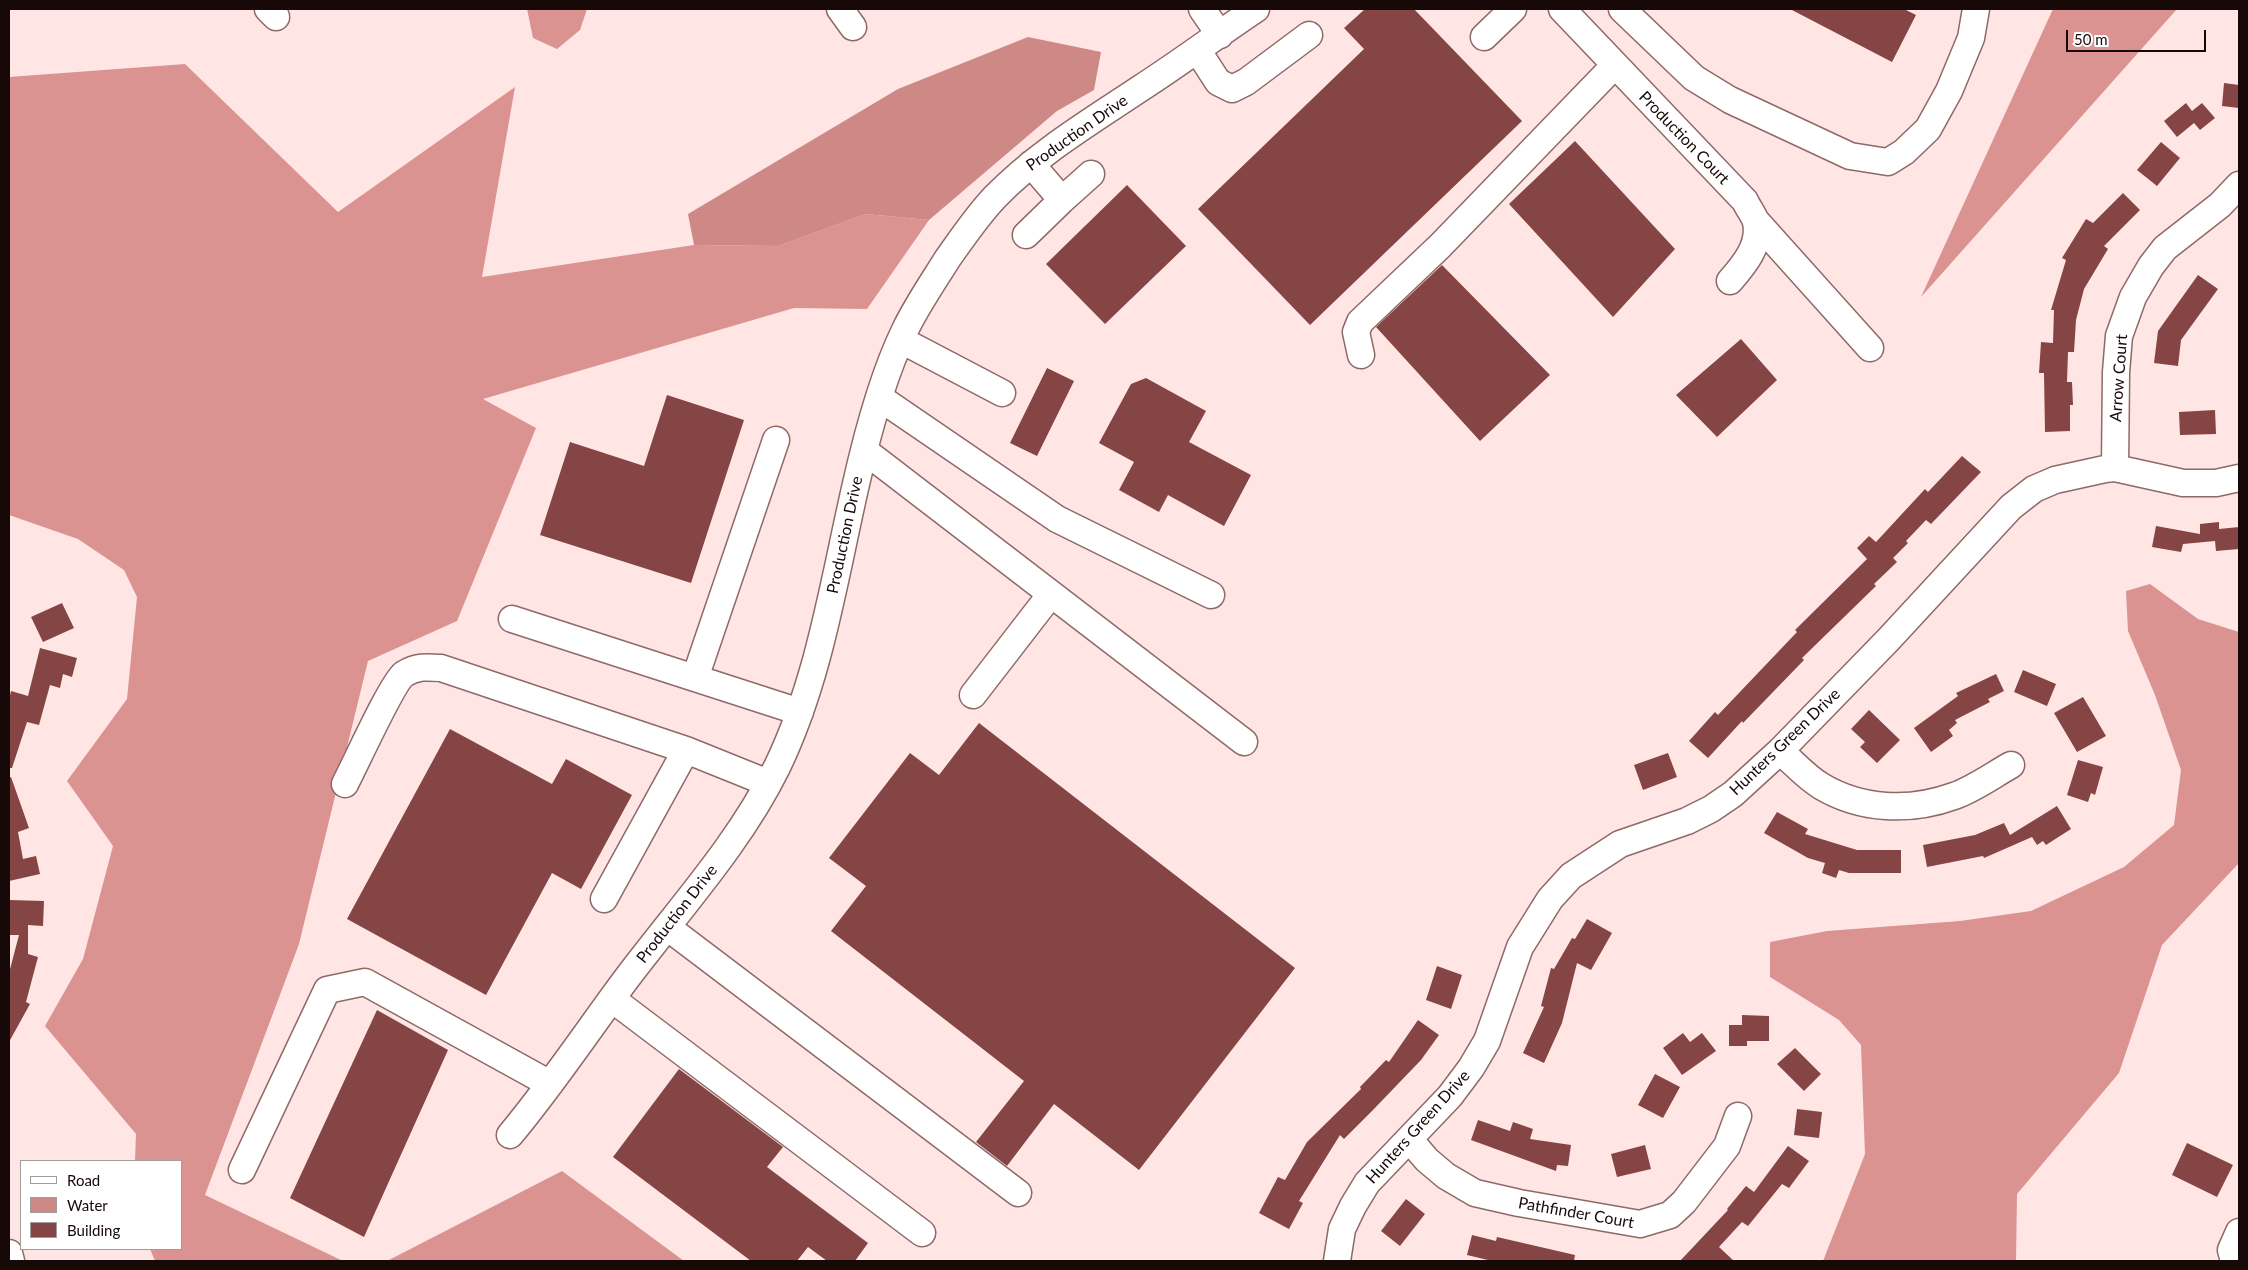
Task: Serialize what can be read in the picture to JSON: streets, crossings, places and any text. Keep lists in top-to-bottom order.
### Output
{
  "streets": {
    "street": [
      "Production Drive",
      "Production Court",
      "Arrow Court",
      "Hunters Green Drive",
      "Pathfinder Court"
    ]
  },
  "crossings": [
    ["Arrow Court", "Hunters Green Drive"],
    ["Hunters Green Drive", "Pathfinder Court"]
  ],
  "legend": ["Road", "Water", "Building"],
  "scale_bar": "50 m"
}
